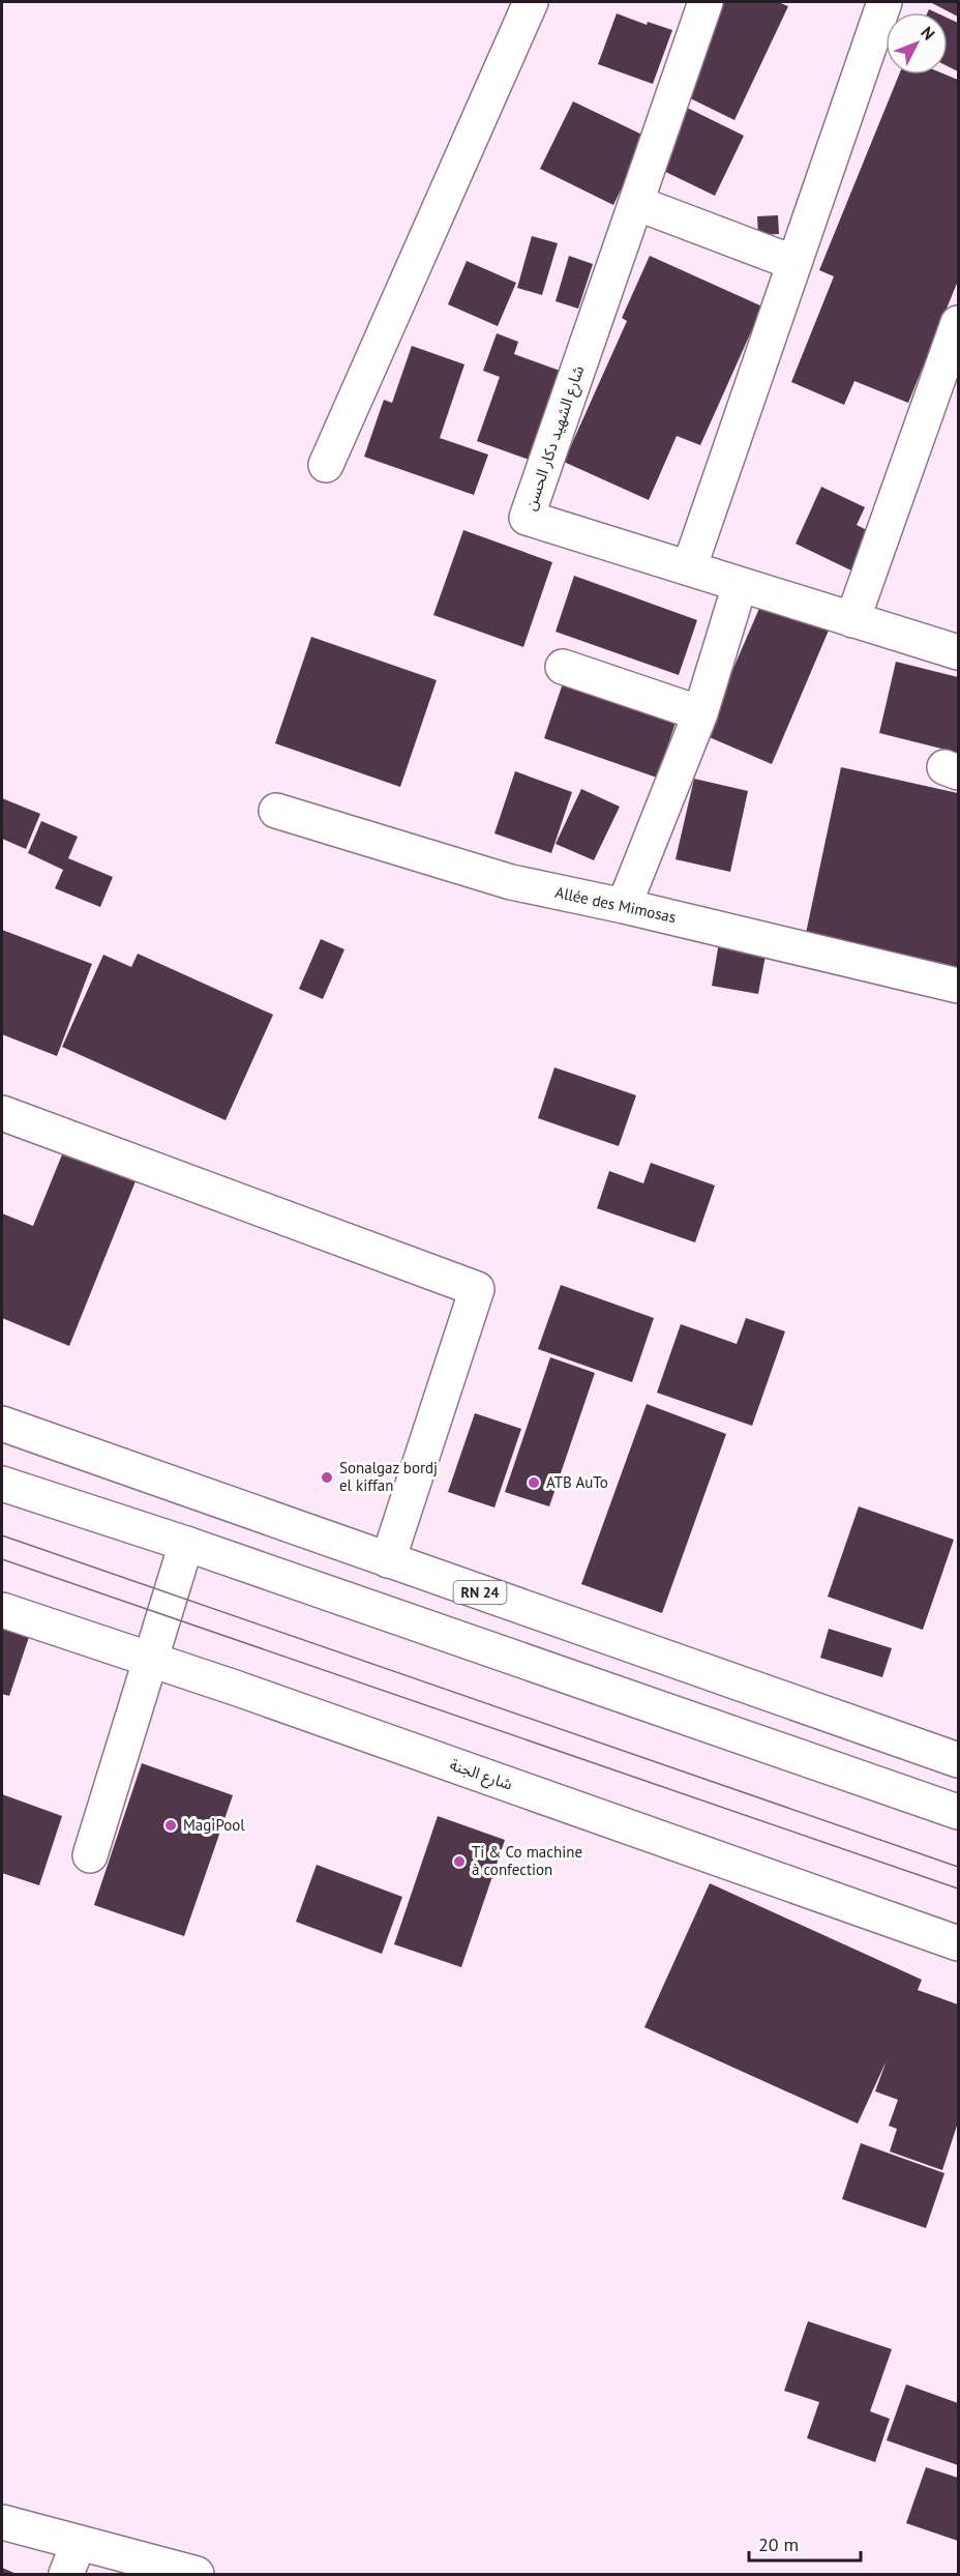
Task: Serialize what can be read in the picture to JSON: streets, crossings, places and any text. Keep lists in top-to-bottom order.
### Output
{
  "streets": {
    "street": [
      "شارع الشهيد دكار الحسن",
      "Allée des Mimosas",
      "RN 24",
      "شارع الجنة"
    ]
  },
  "places": [
    "Sonalgaz bordj el kiffan",
    "ATB AuTo",
    "MagiPool",
    "Ti & Co machine à confection"
  ],
  "scale_bar": "20 m",
  "north": "top right"
}
